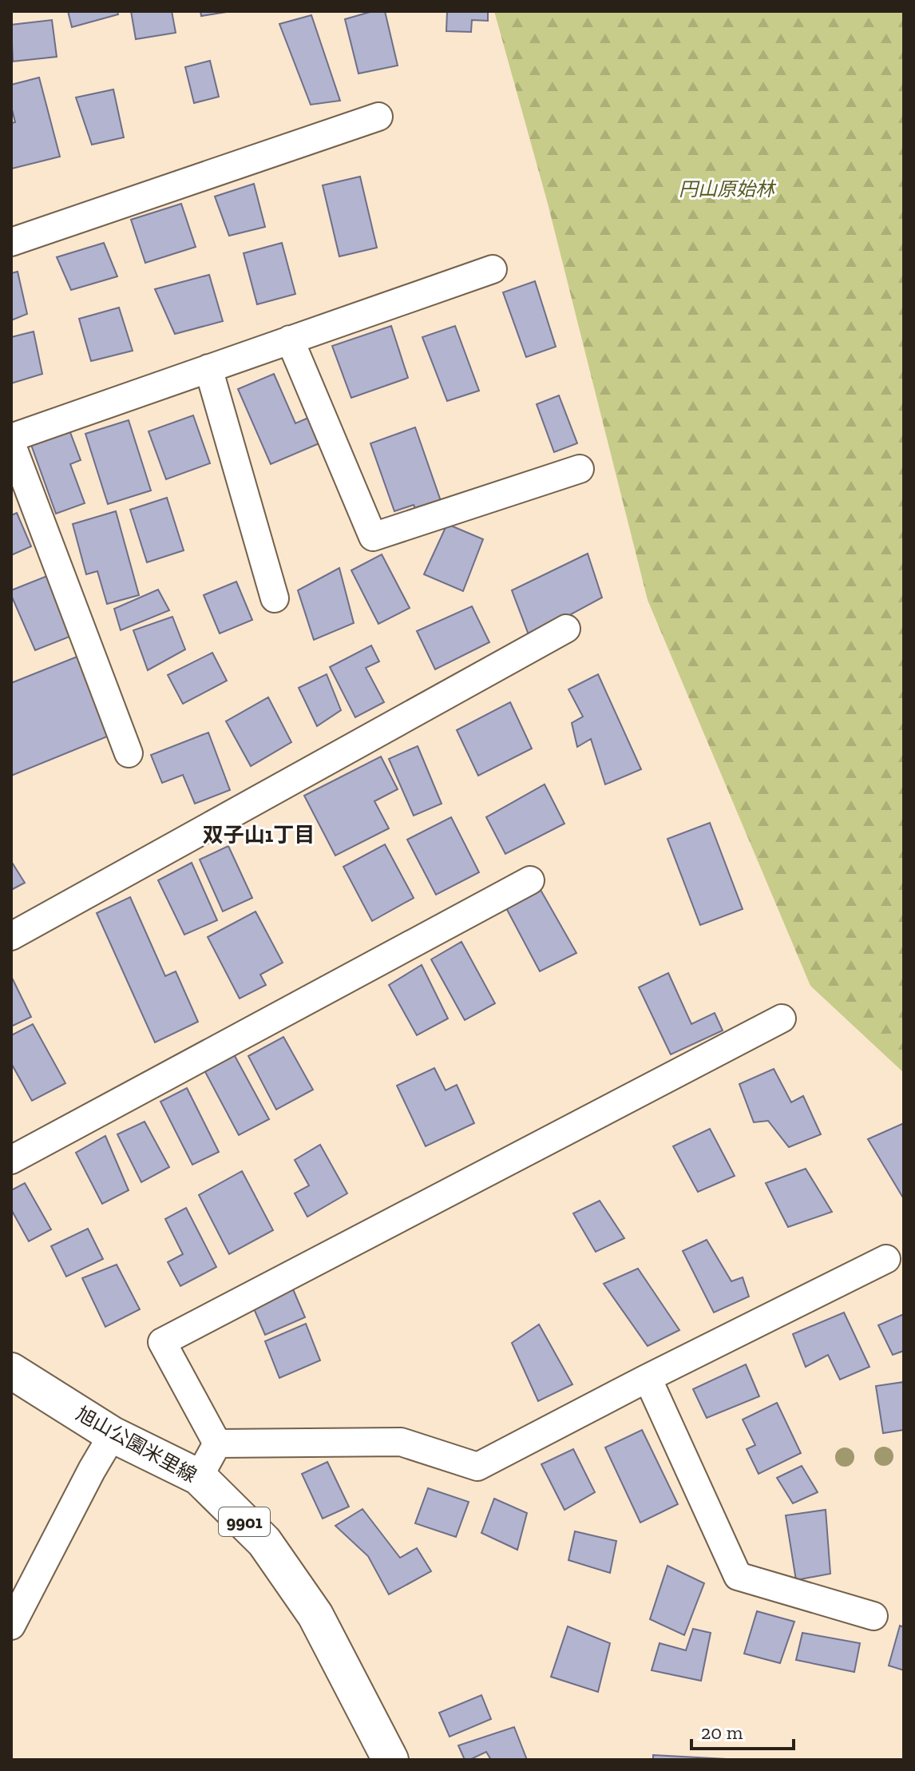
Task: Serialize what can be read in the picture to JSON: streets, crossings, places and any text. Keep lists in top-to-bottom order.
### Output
{
  "streets": {
    "main road": ["旭山公園米里線", "9901"]
  },
  "districts": ["双子山1丁目"],
  "parks": ["円山原始林"],
  "scale_bar": "20 m"
}
